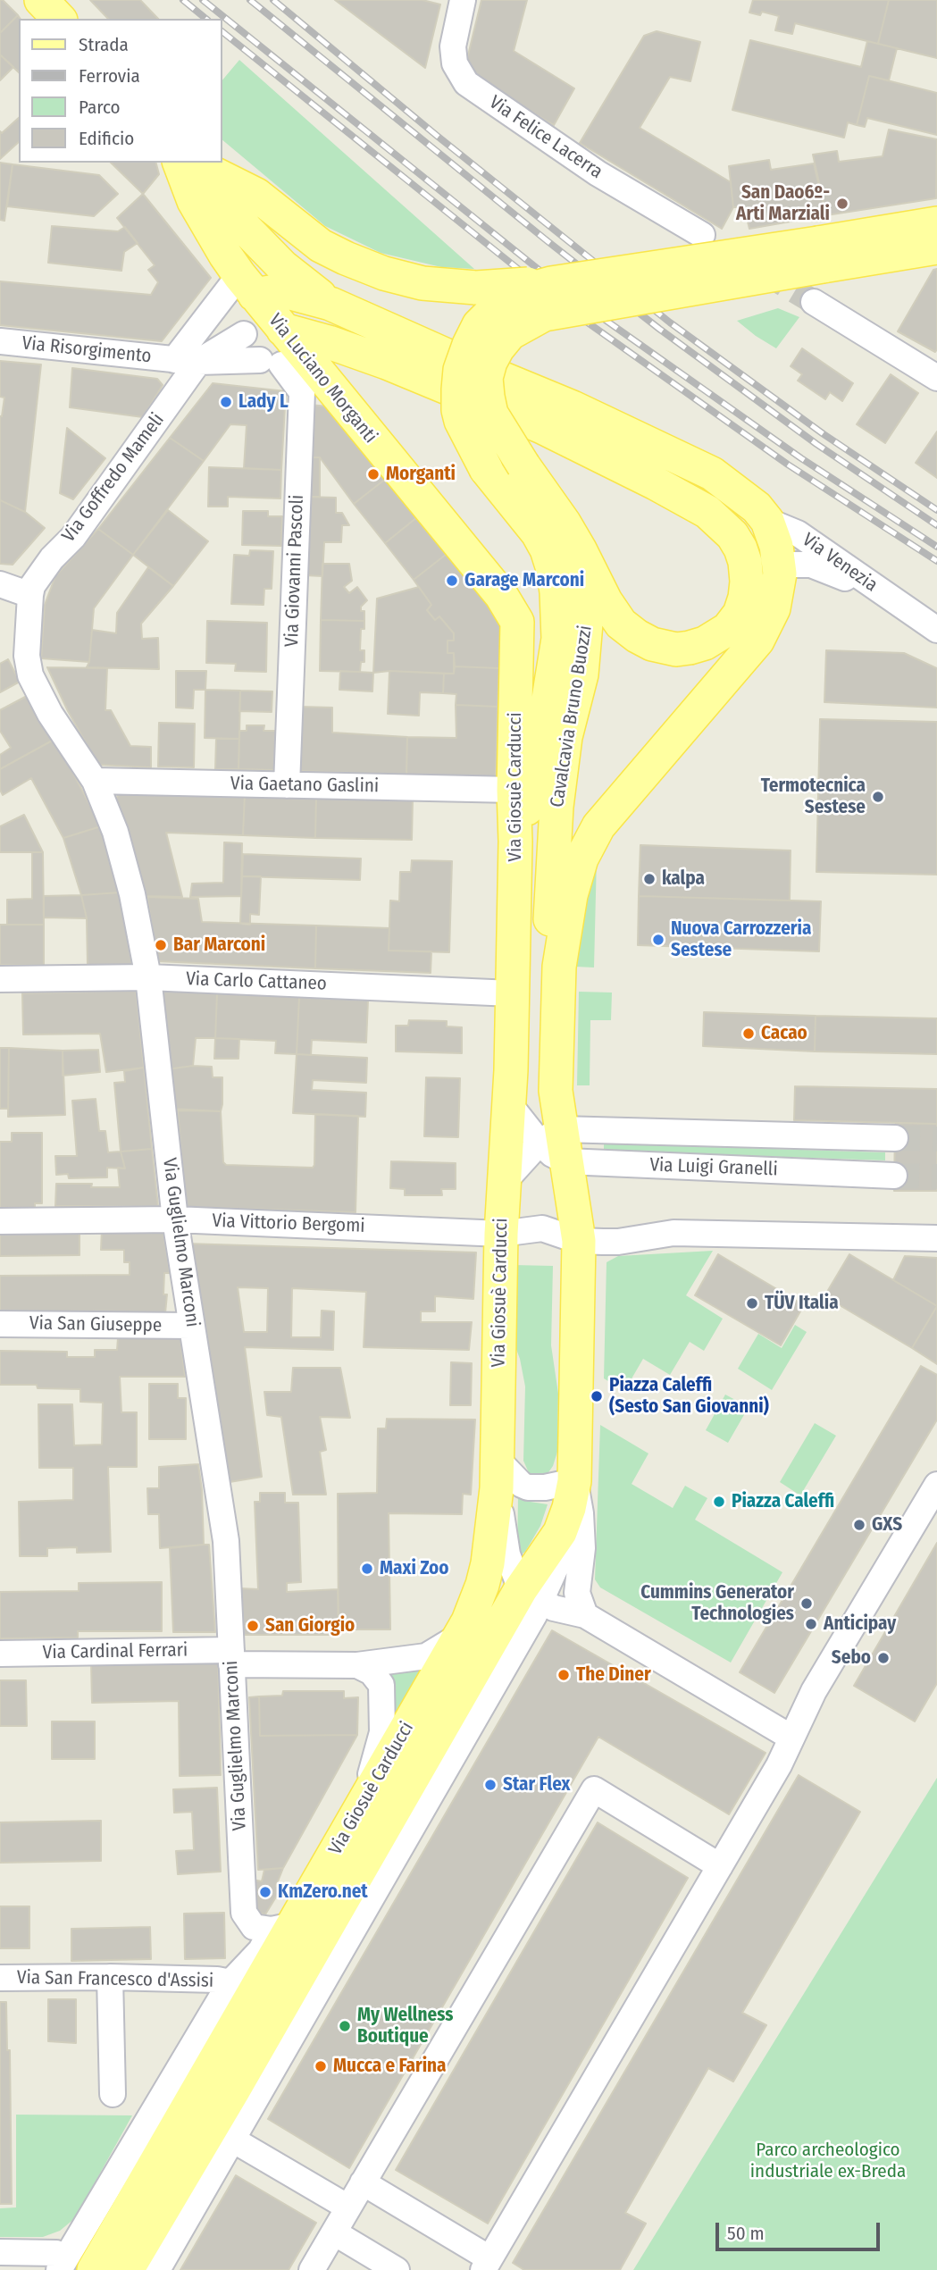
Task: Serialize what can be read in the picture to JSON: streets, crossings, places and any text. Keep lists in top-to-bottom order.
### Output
{
  "streets": {
    "main road": ["Via Luciano Morganti", "Cavalcavia Bruno Buozzi", "Via Giosuè Carducci"],
    "street": [
      "Via Felice Lacerra",
      "Via Risorgimento",
      "Via Goffredo Mameli",
      "Via Venezia",
      "Via Giovanni Pascoli",
      "Via Gaetano Gaslini",
      "Via Carlo Cattaneo",
      "Via Luigi Granelli",
      "Via Vittorio Bergomi",
      "Via Guglielmo Marconi",
      "Via San Giuseppe",
      "Via Cardinal Ferrari",
      "Via San Francesco d'Assisi"
    ]
  },
  "crossings": [
    ["Via Risorgimento", "Via Luciano Morganti"],
    ["Via Risorgimento", "Via Goffredo Mameli"],
    ["Via Risorgimento", "Via Giovanni Pascoli"],
    ["Via Luciano Morganti", "Via Giovanni Pascoli"],
    ["Via Luciano Morganti", "Via Giosuè Carducci"],
    ["Via Goffredo Mameli", "Via Guglielmo Marconi"],
    ["Via Giovanni Pascoli", "Via Gaetano Gaslini"],
    ["Cavalcavia Bruno Buozzi", "Via Giosuè Carducci"],
    ["Via Gaetano Gaslini", "Via Giosuè Carducci"],
    ["Via Gaetano Gaslini", "Via Guglielmo Marconi"],
    ["Via Giosuè Carducci", "Via Carlo Cattaneo"],
    ["Via Giosuè Carducci", "Via Luigi Granelli"],
    ["Via Giosuè Carducci", "Via Vittorio Bergomi"],
    ["Via Giosuè Carducci", "Via Guglielmo Marconi"],
    ["Via Giosuè Carducci", "Via Cardinal Ferrari"],
    ["Via Giosuè Carducci", "Via San Francesco d'Assisi"],
    ["Via Carlo Cattaneo", "Via Guglielmo Marconi"],
    ["Via Vittorio Bergomi", "Via Guglielmo Marconi"],
    ["Via Guglielmo Marconi", "Via San Giuseppe"],
    ["Via Guglielmo Marconi", "Via Cardinal Ferrari"]
  ],
  "parks": ["Parco archeologico industriale ex-Breda"],
  "places": [
    "San Dao6º- Arti Marziali",
    "Lady L",
    "Morganti",
    "Garage Marconi",
    "Termotecnica Sestese",
    "kalpa",
    "Nuova Carrozzeria Sestese",
    "Bar Marconi",
    "Cacao",
    "TÜV Italia",
    "Piazza Caleffi (Sesto San Giovanni)",
    "Piazza Caleffi",
    "GXS",
    "Maxi Zoo",
    "Cummins Generator Technologies",
    "Anticipay",
    "San Giorgio",
    "Sebo",
    "The Diner",
    "Star Flex",
    "KmZero.net",
    "My Wellness Boutique",
    "Mucca e Farina"
  ],
  "legend": [
    "Strada",
    "Ferrovia",
    "Parco",
    "Edificio"
  ],
  "scale_bar": "50 m"
}
